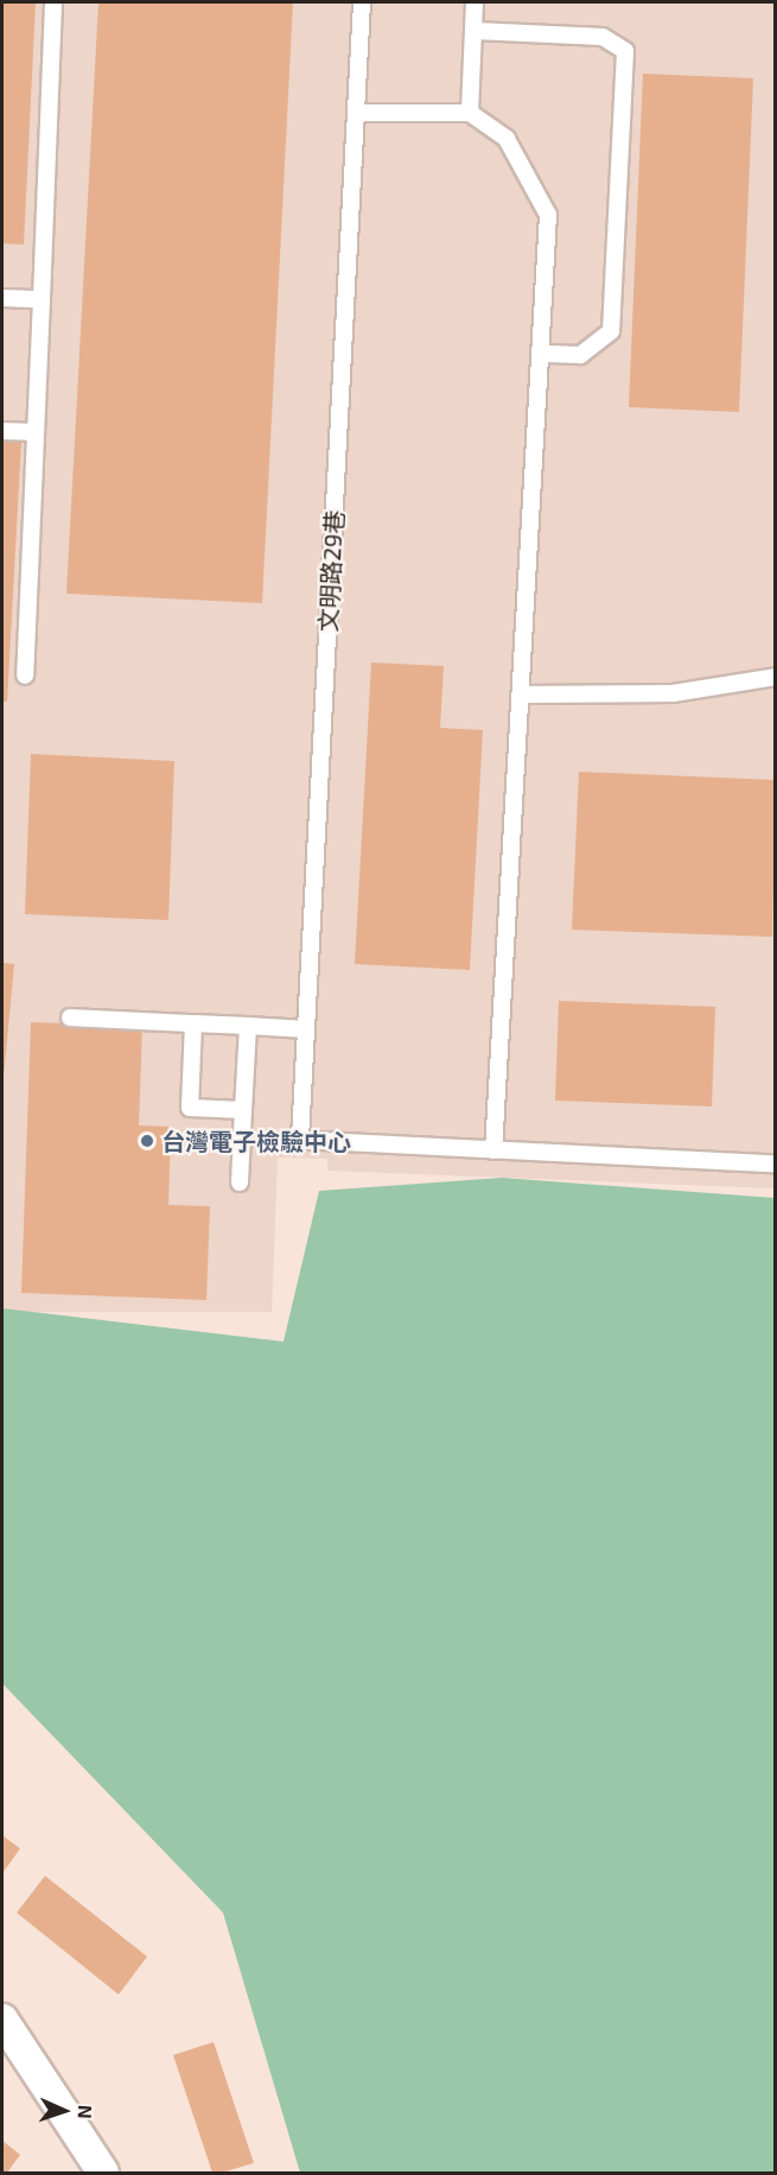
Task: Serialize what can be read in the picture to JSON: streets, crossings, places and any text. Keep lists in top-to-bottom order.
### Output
{
  "streets": {
    "lane": ["文明路29巷"]
  },
  "places": ["台灣電子檢驗中心"],
  "north": "right"
}
